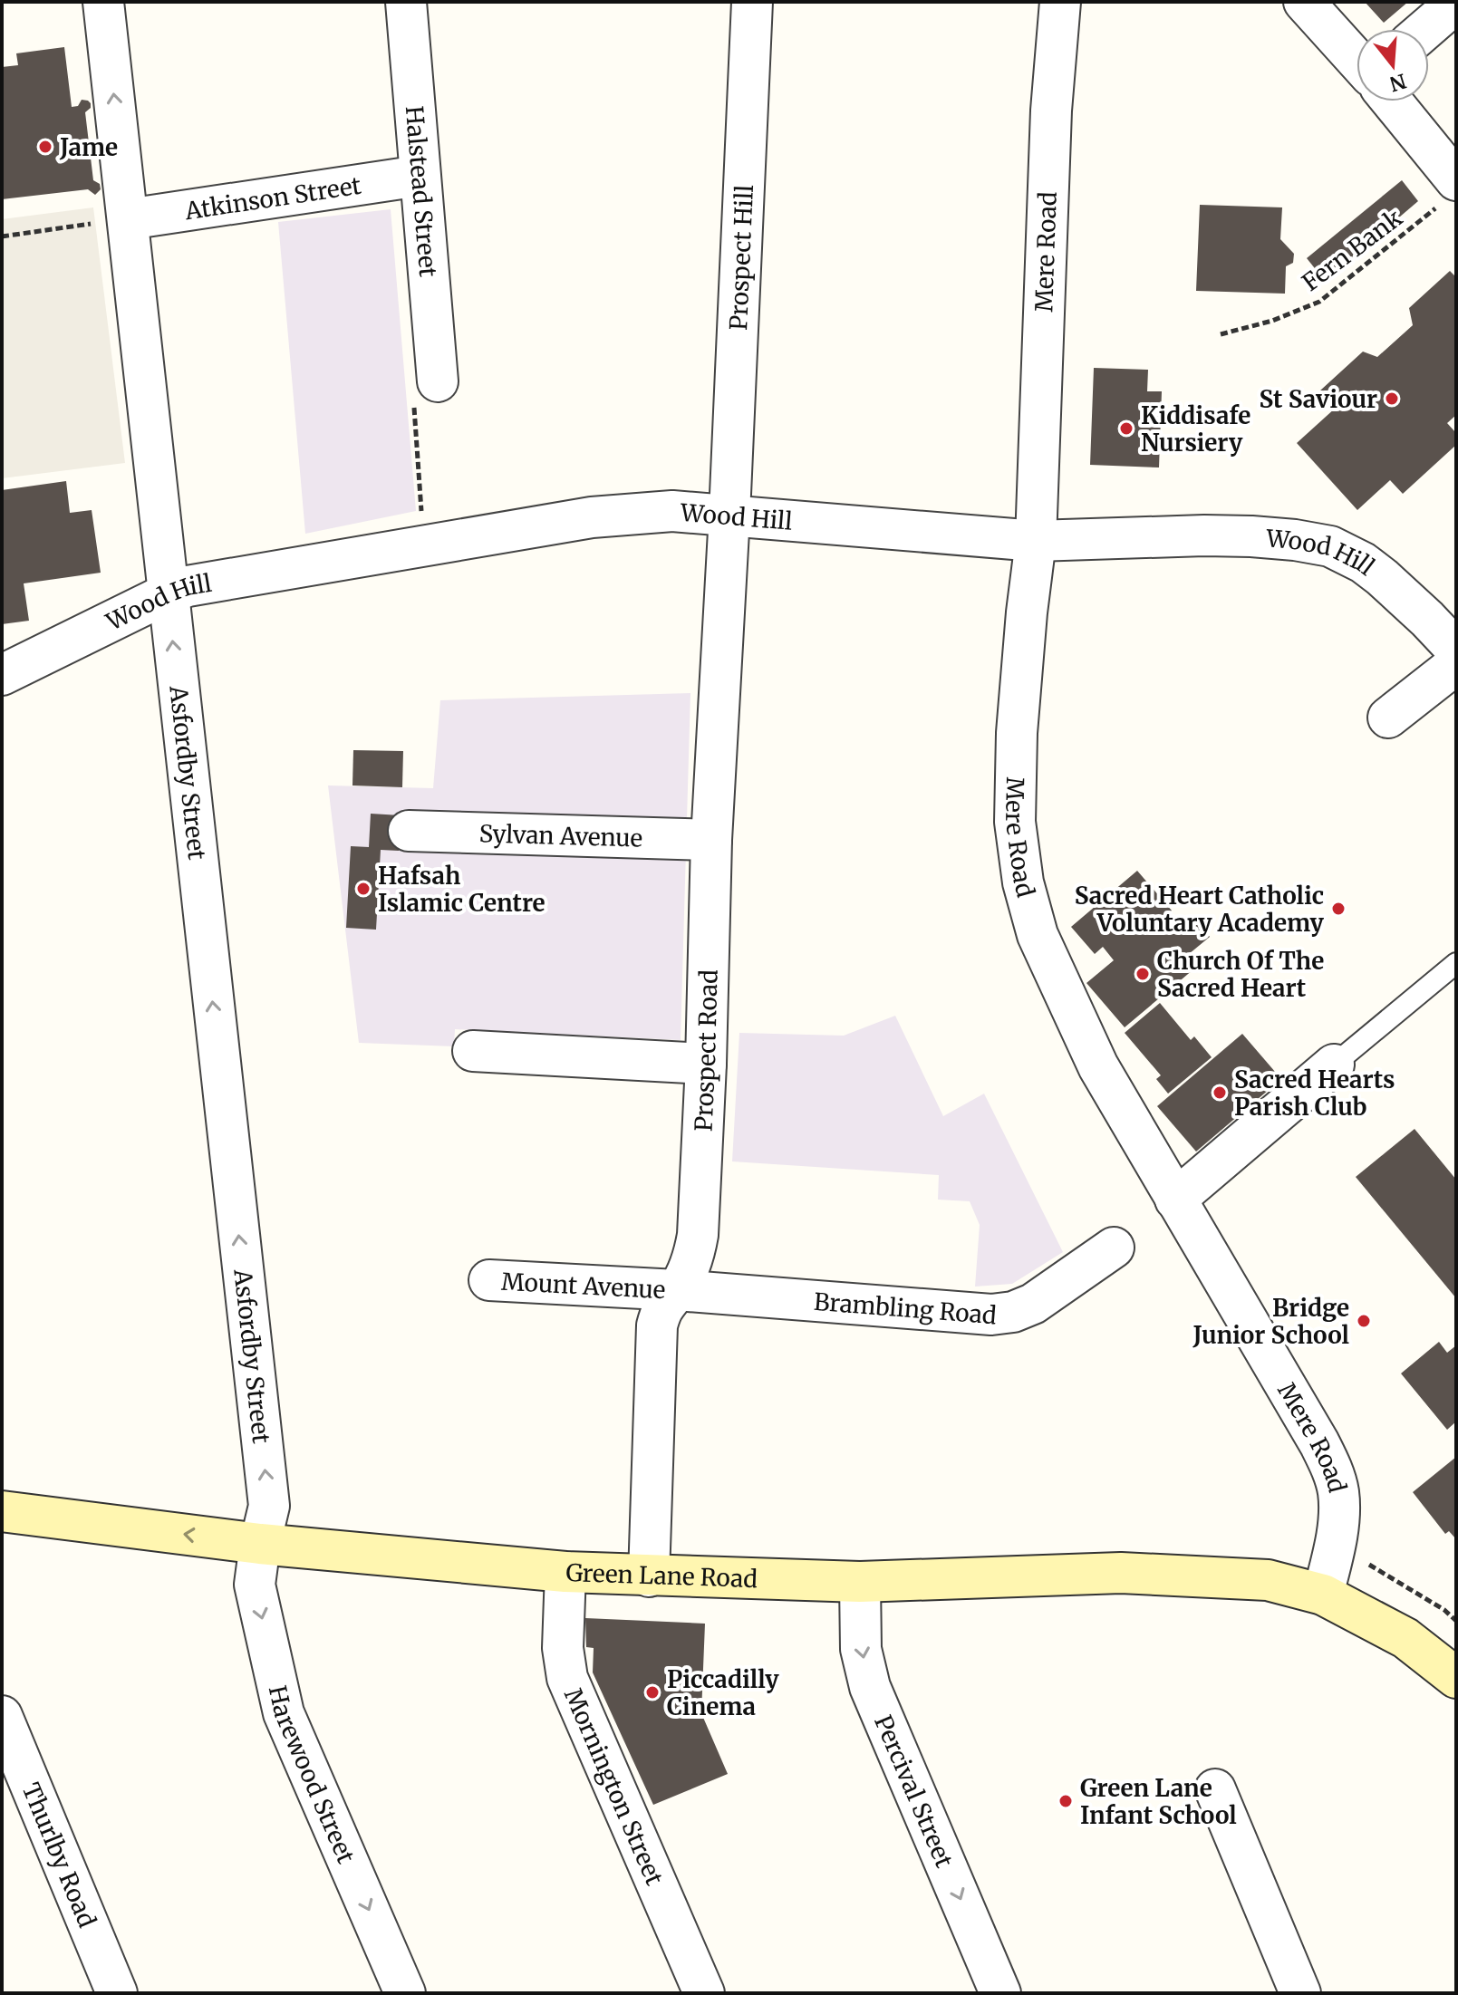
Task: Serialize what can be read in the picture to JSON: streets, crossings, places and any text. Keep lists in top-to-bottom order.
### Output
{
  "streets": {
    "street": [
      "Halstead Street",
      "Atkinson Street",
      "Mere Road",
      "Prospect Hill",
      "Wood Hill",
      "Asfordby Street",
      "Sylvan Avenue",
      "Prospect Road",
      "Mount Avenue",
      "Brambling Road",
      "Green Lane Road",
      "Harewood Street",
      "Mornington Street",
      "Percival Street",
      "Thurlby Road"
    ],
    "path": ["Fern Bank"]
  },
  "crossings": [
    ["Halstead Street", "Atkinson Street"],
    ["Atkinson Street", "Asfordby Street"],
    ["Mere Road", "Wood Hill"],
    ["Mere Road", "Green Lane Road"],
    ["Prospect Hill", "Wood Hill"],
    ["Prospect Hill", "Prospect Road"],
    ["Wood Hill", "Asfordby Street"],
    ["Wood Hill", "Prospect Road"],
    ["Asfordby Street", "Green Lane Road"],
    ["Asfordby Street", "Harewood Street"],
    ["Sylvan Avenue", "Prospect Road"],
    ["Prospect Road", "Mount Avenue"],
    ["Prospect Road", "Brambling Road"],
    ["Prospect Road", "Green Lane Road"],
    ["Mount Avenue", "Brambling Road"],
    ["Green Lane Road", "Harewood Street"],
    ["Green Lane Road", "Mornington Street"],
    ["Green Lane Road", "Percival Street"]
  ],
  "one_way": ["Asfordby Street", "Harewood Street", "Percival Street"],
  "places": [
    "Jame",
    "St Saviour",
    "Kiddisafe Nursiery",
    "Hafsah Islamic Centre",
    "Sacred Heart Catholic Voluntary Academy",
    "Church Of The Sacred Heart",
    "Sacred Hearts Parish Club",
    "Bridge Junior School",
    "Piccadilly Cinema",
    "Green Lane Infant School"
  ],
  "north": "bottom"
}
